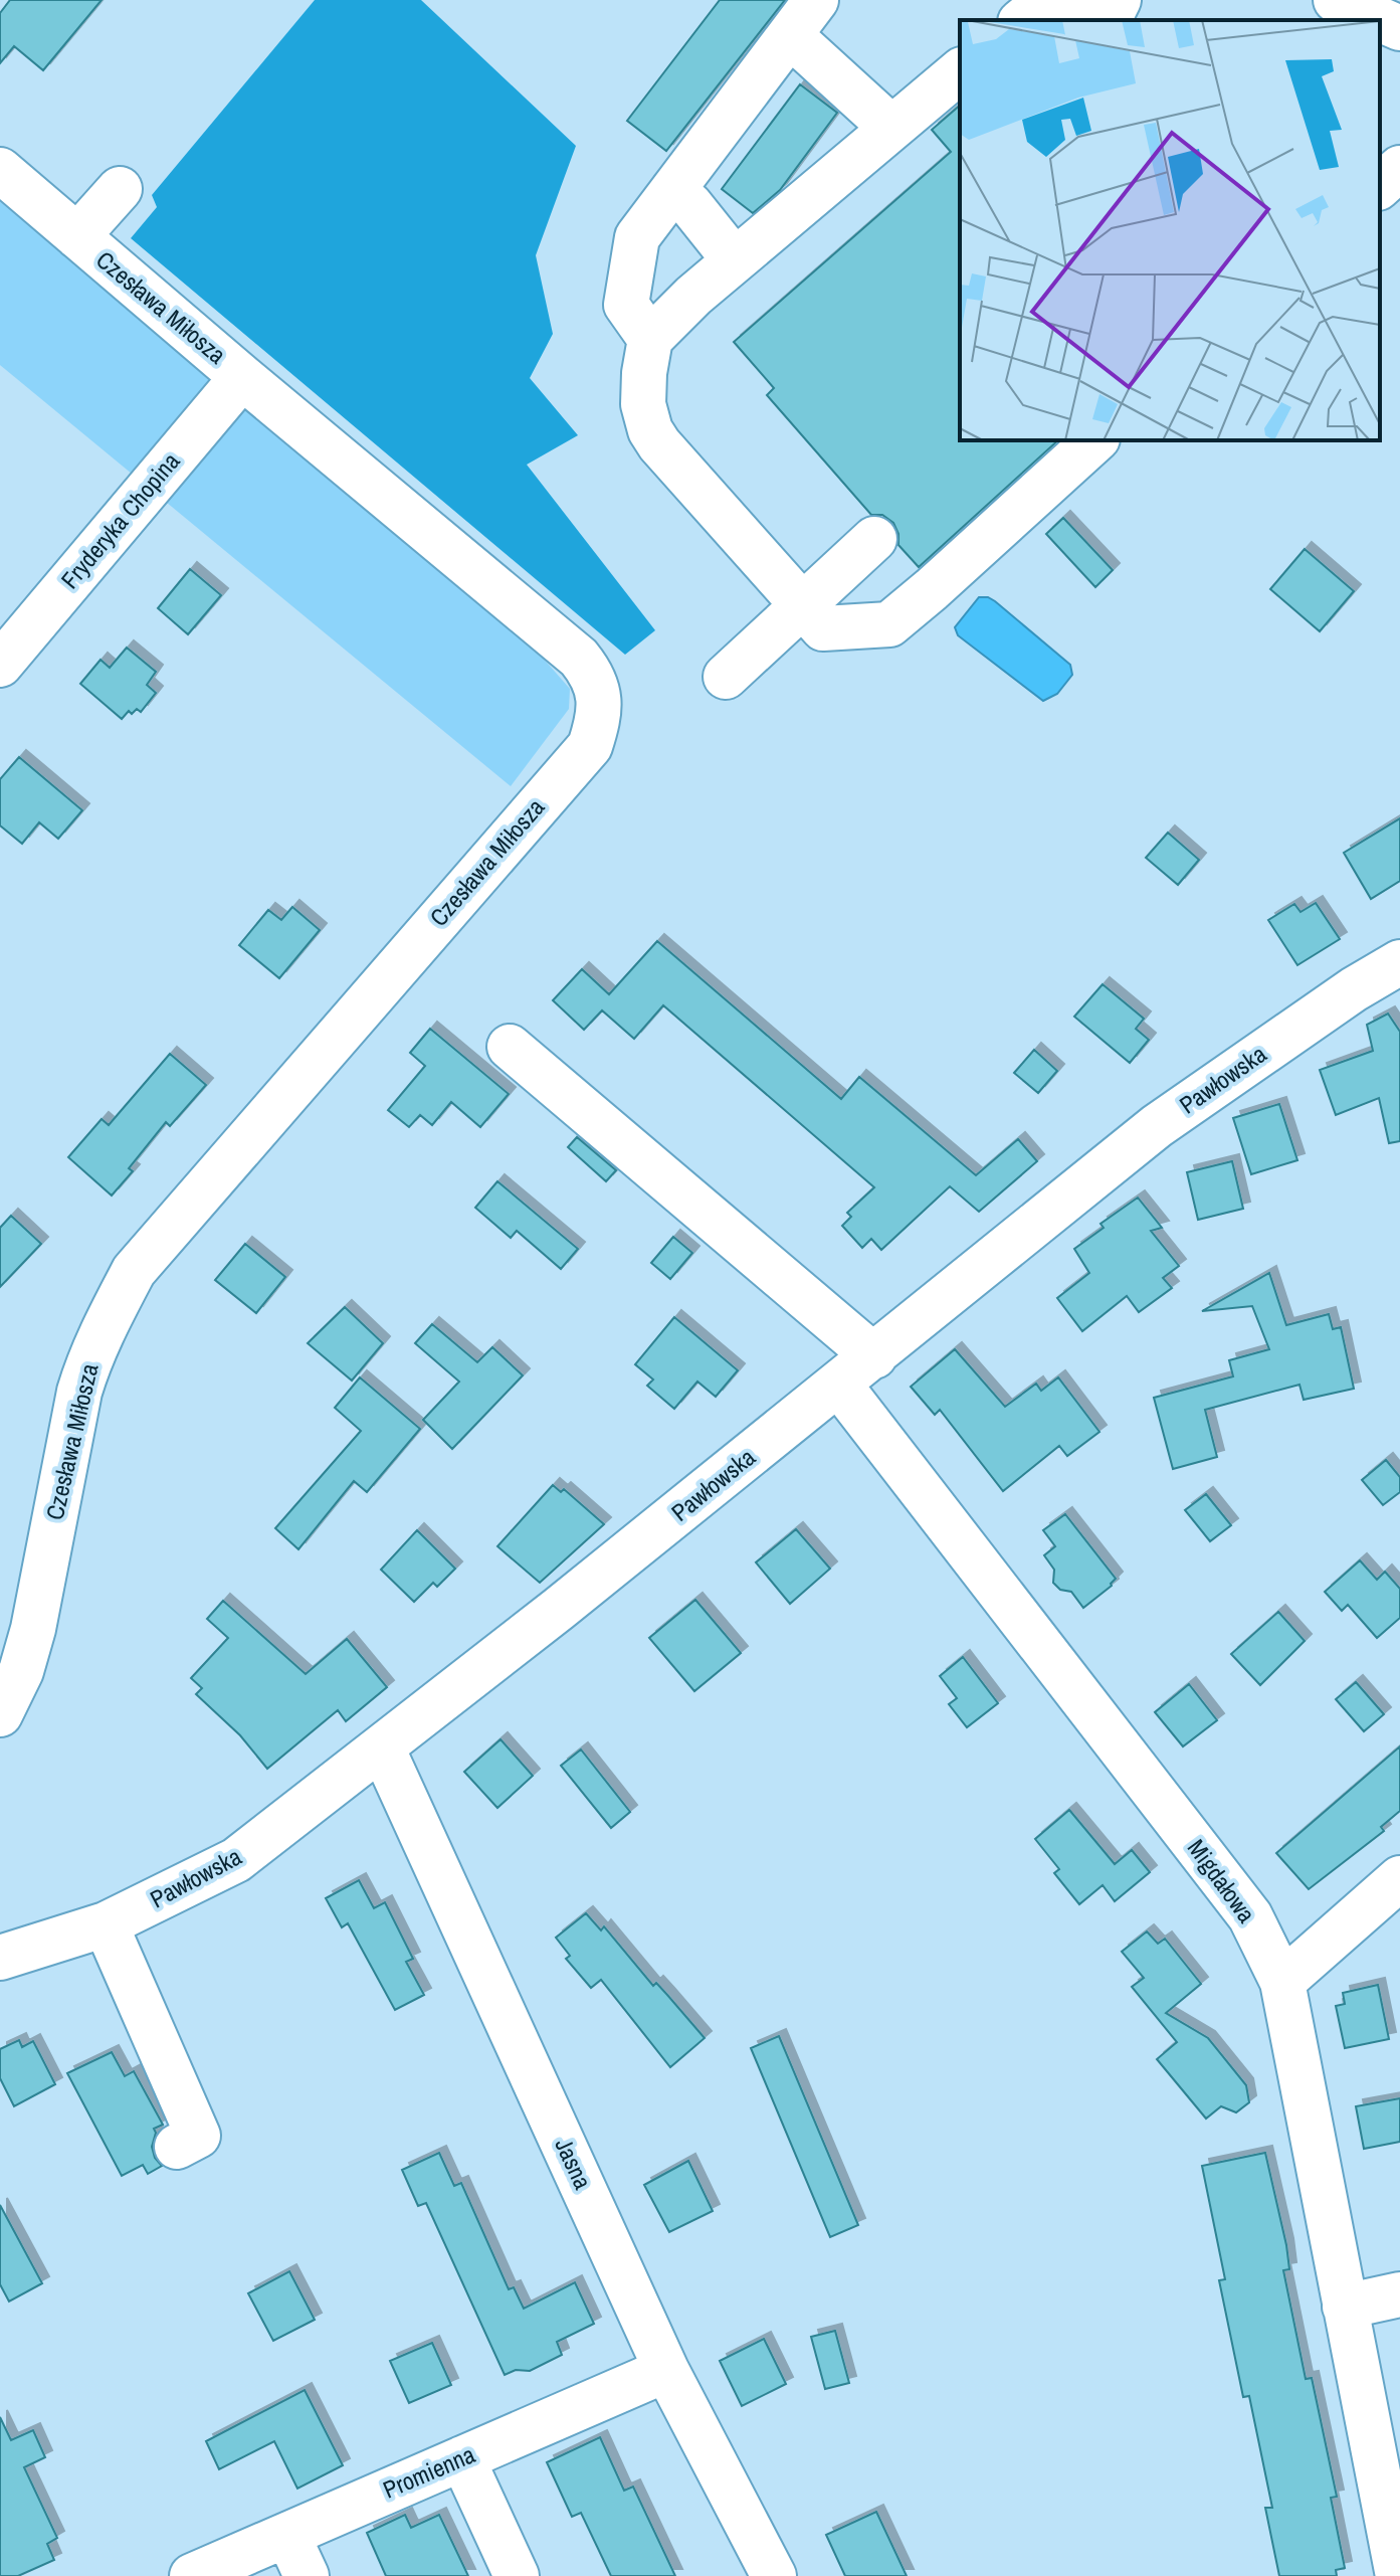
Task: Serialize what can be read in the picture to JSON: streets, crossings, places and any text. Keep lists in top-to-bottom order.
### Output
{
  "streets": {
    "street": [
      "Czesława Miłosza",
      "Fryderyka Chopina",
      "Pawłowska",
      "Migdałowa",
      "Jasna",
      "Promienna"
    ]
  },
  "crossings": [
    ["Czesława Miłosza", "Fryderyka Chopina"],
    ["Pawłowska", "Migdałowa"],
    ["Pawłowska", "Jasna"],
    ["Jasna", "Promienna"]
  ]
}
